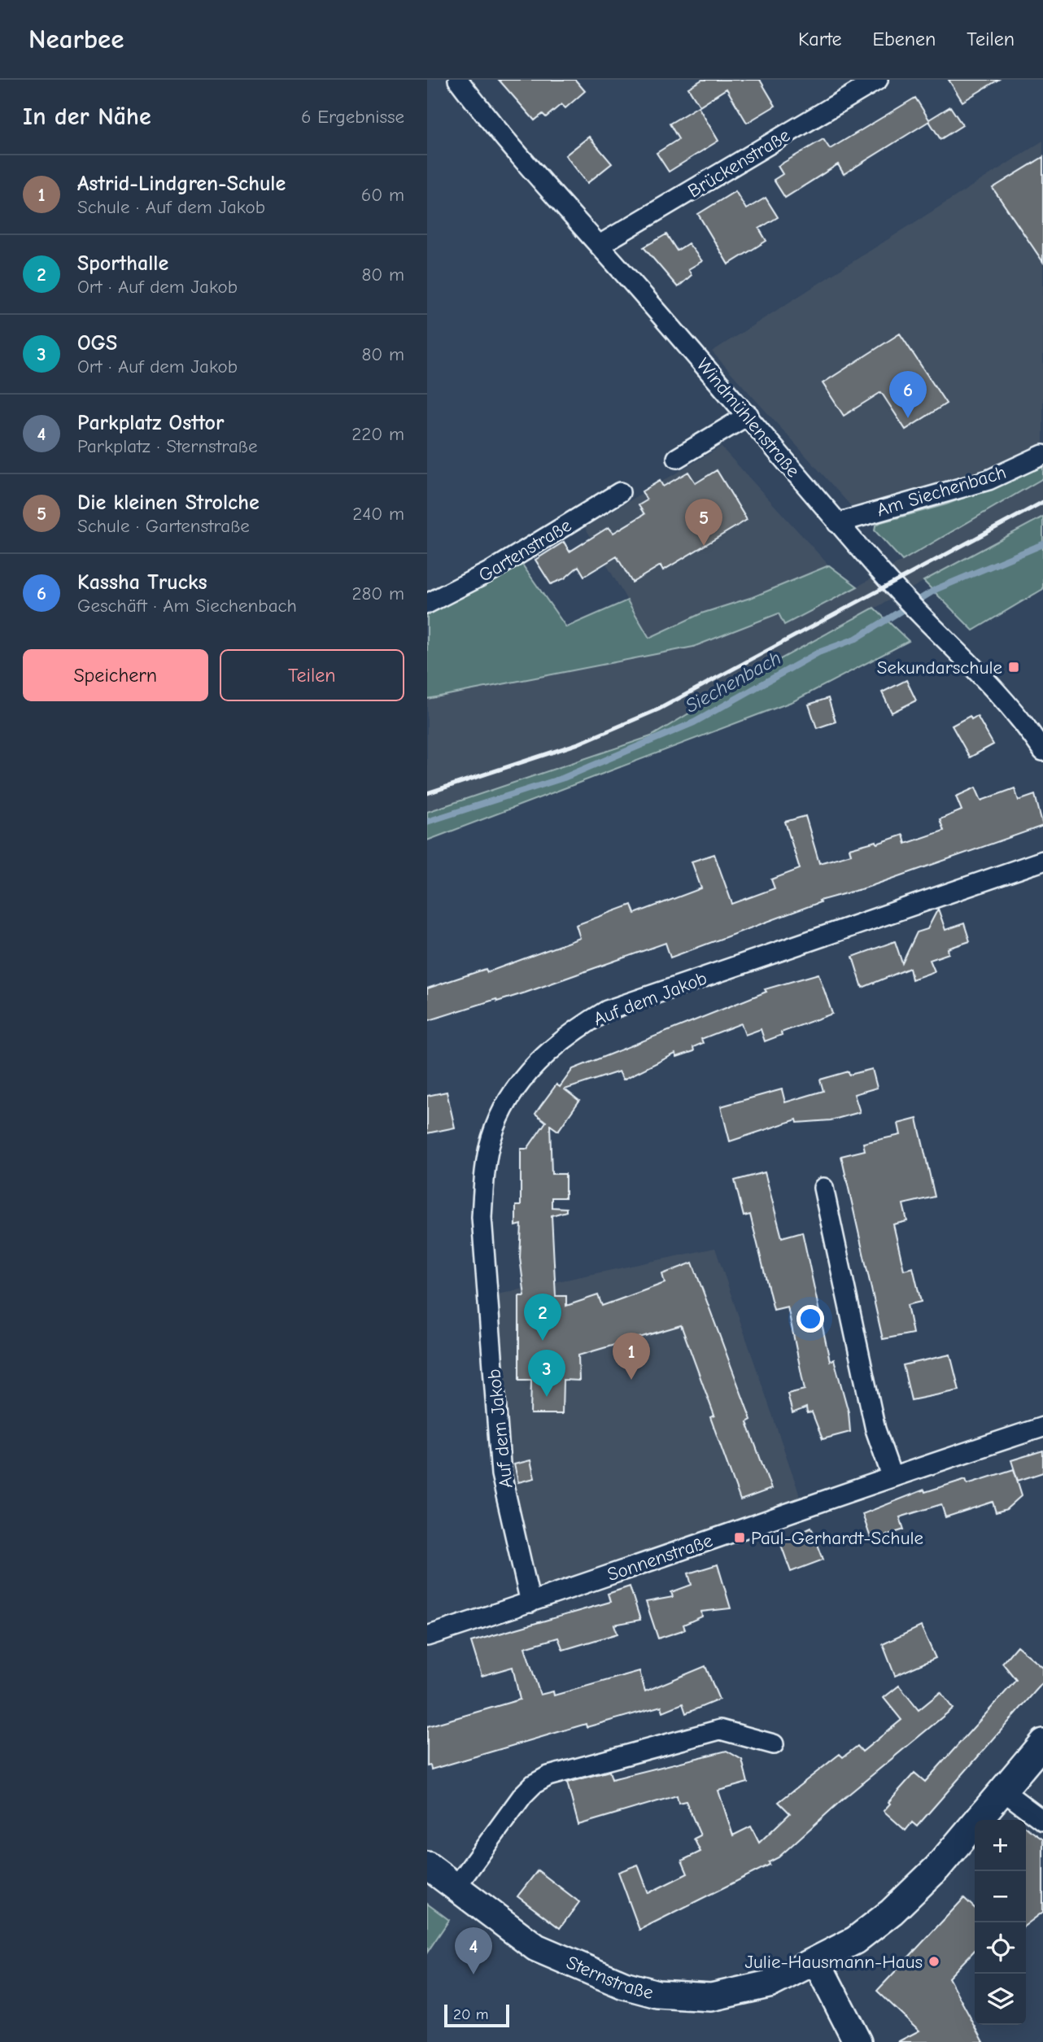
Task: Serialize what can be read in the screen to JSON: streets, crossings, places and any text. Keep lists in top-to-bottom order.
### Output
{
  "streets": {
    "main road": ["Sternstraße"],
    "street": [
      "Brückenstraße",
      "Windmühlenstraße",
      "Am Siechenbach",
      "Gartenstraße",
      "Auf dem Jakob",
      "Sonnenstraße"
    ]
  },
  "crossings": [
    ["Brückenstraße", "Windmühlenstraße"],
    ["Windmühlenstraße", "Am Siechenbach"],
    ["Auf dem Jakob", "Sonnenstraße"]
  ],
  "water": ["Siechenbach"],
  "places": {
    "transit": ["Sekundarschule", "Paul-Gerhardt-Schule"],
    "other": ["Julie-Hausmann-Haus"]
  },
  "scale_bar": "20 m",
  "page": {
    "header": "Nearbee",
    "nav": ["Karte", "Ebenen", "Teilen"],
    "heading": ["In der Nähe", "6 Ergebnisse"],
    "list": [
      {
        "mark": "1",
        "name": "Astrid-Lindgren-Schule",
        "note": "Schule · Auf dem Jakob",
        "value": "60 m"
      },
      {
        "mark": "2",
        "name": "Sporthalle",
        "note": "Ort · Auf dem Jakob",
        "value": "80 m"
      },
      {
        "mark": "3",
        "name": "OGS",
        "note": "Ort · Auf dem Jakob",
        "value": "80 m"
      },
      {
        "mark": "4",
        "name": "Parkplatz Osttor",
        "note": "Parkplatz · Sternstraße",
        "value": "220 m"
      },
      {
        "mark": "5",
        "name": "Die kleinen Strolche",
        "note": "Schule · Gartenstraße",
        "value": "240 m"
      },
      {
        "mark": "6",
        "name": "Kassha Trucks",
        "note": "Geschäft · Am Siechenbach",
        "value": "280 m"
      }
    ],
    "pins": [
      "6",
      "5",
      "2",
      "1",
      "3",
      "4"
    ],
    "buttons": ["Speichern", "Teilen"],
    "map_buttons": ["+", "−"],
    "scale": "20 m"
  }
}
